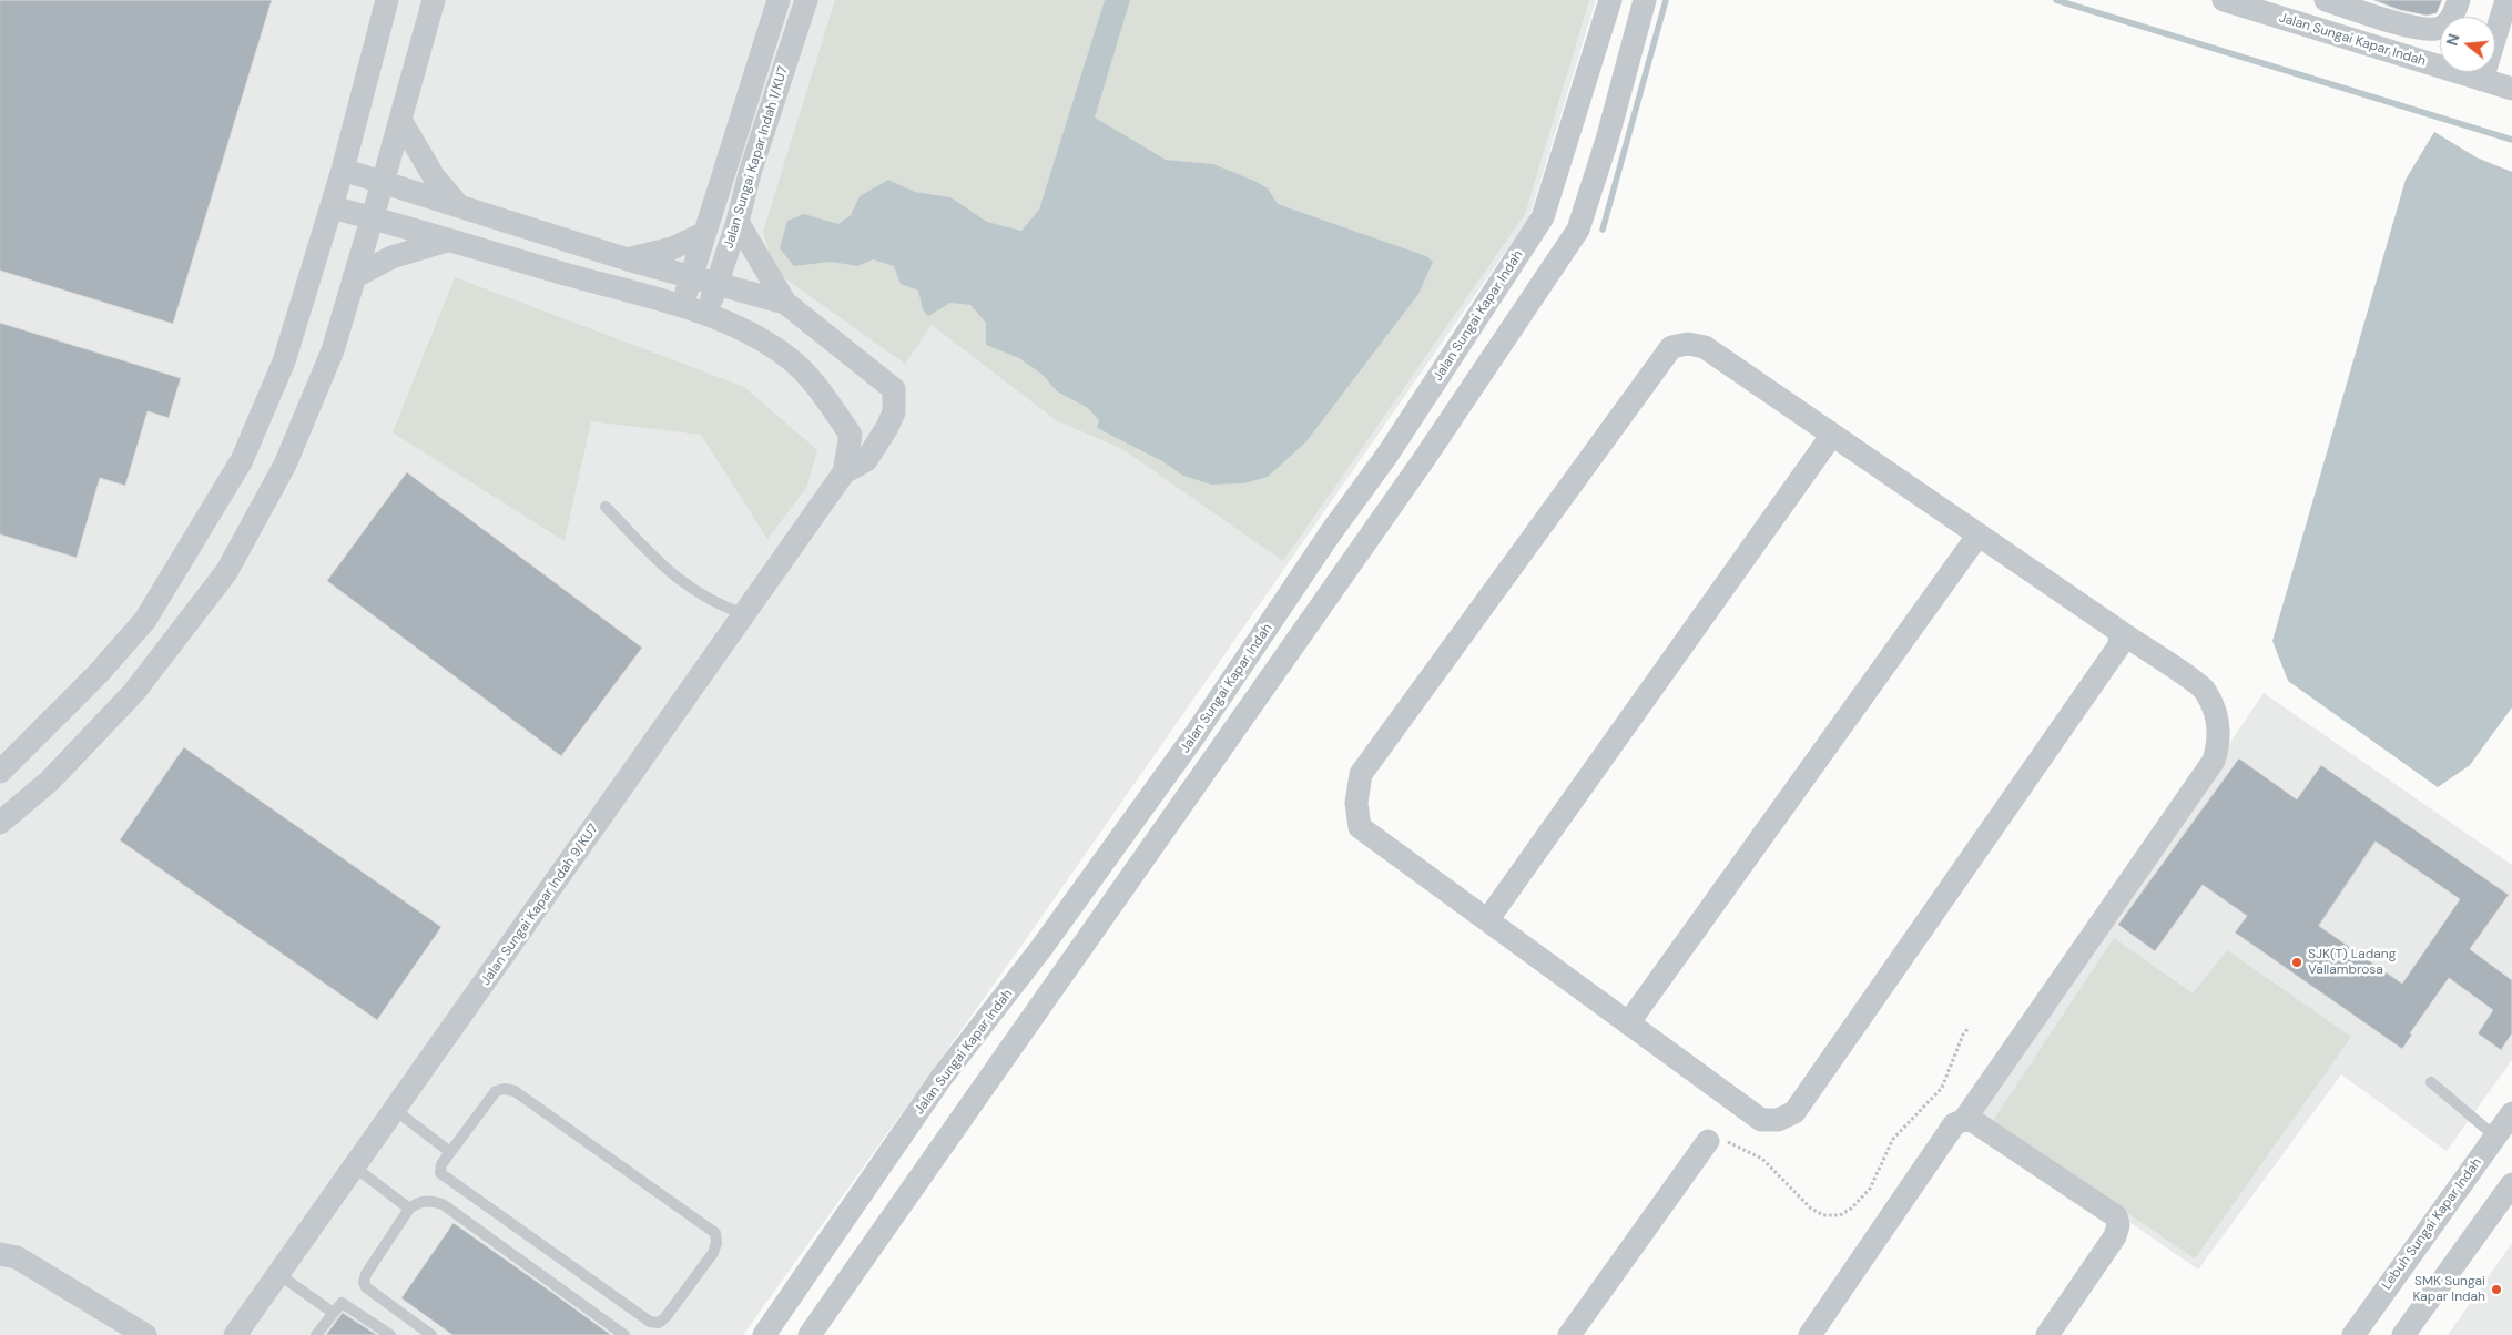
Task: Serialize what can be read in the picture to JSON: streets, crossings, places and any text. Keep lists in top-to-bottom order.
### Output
{
  "streets": {
    "street": [
      "Jalan Sungai Kapar Indah",
      "Jalan Sungai Kapar Indah 1/KU7",
      "Jalan Sungai Kapar Indah 9/KU7",
      "Lebuh Sungai Kapar Indah"
    ]
  },
  "places": ["SJK(T) Ladang Vallambrosa", "SMK Sungai Kapar Indah"],
  "north": "left"
}
